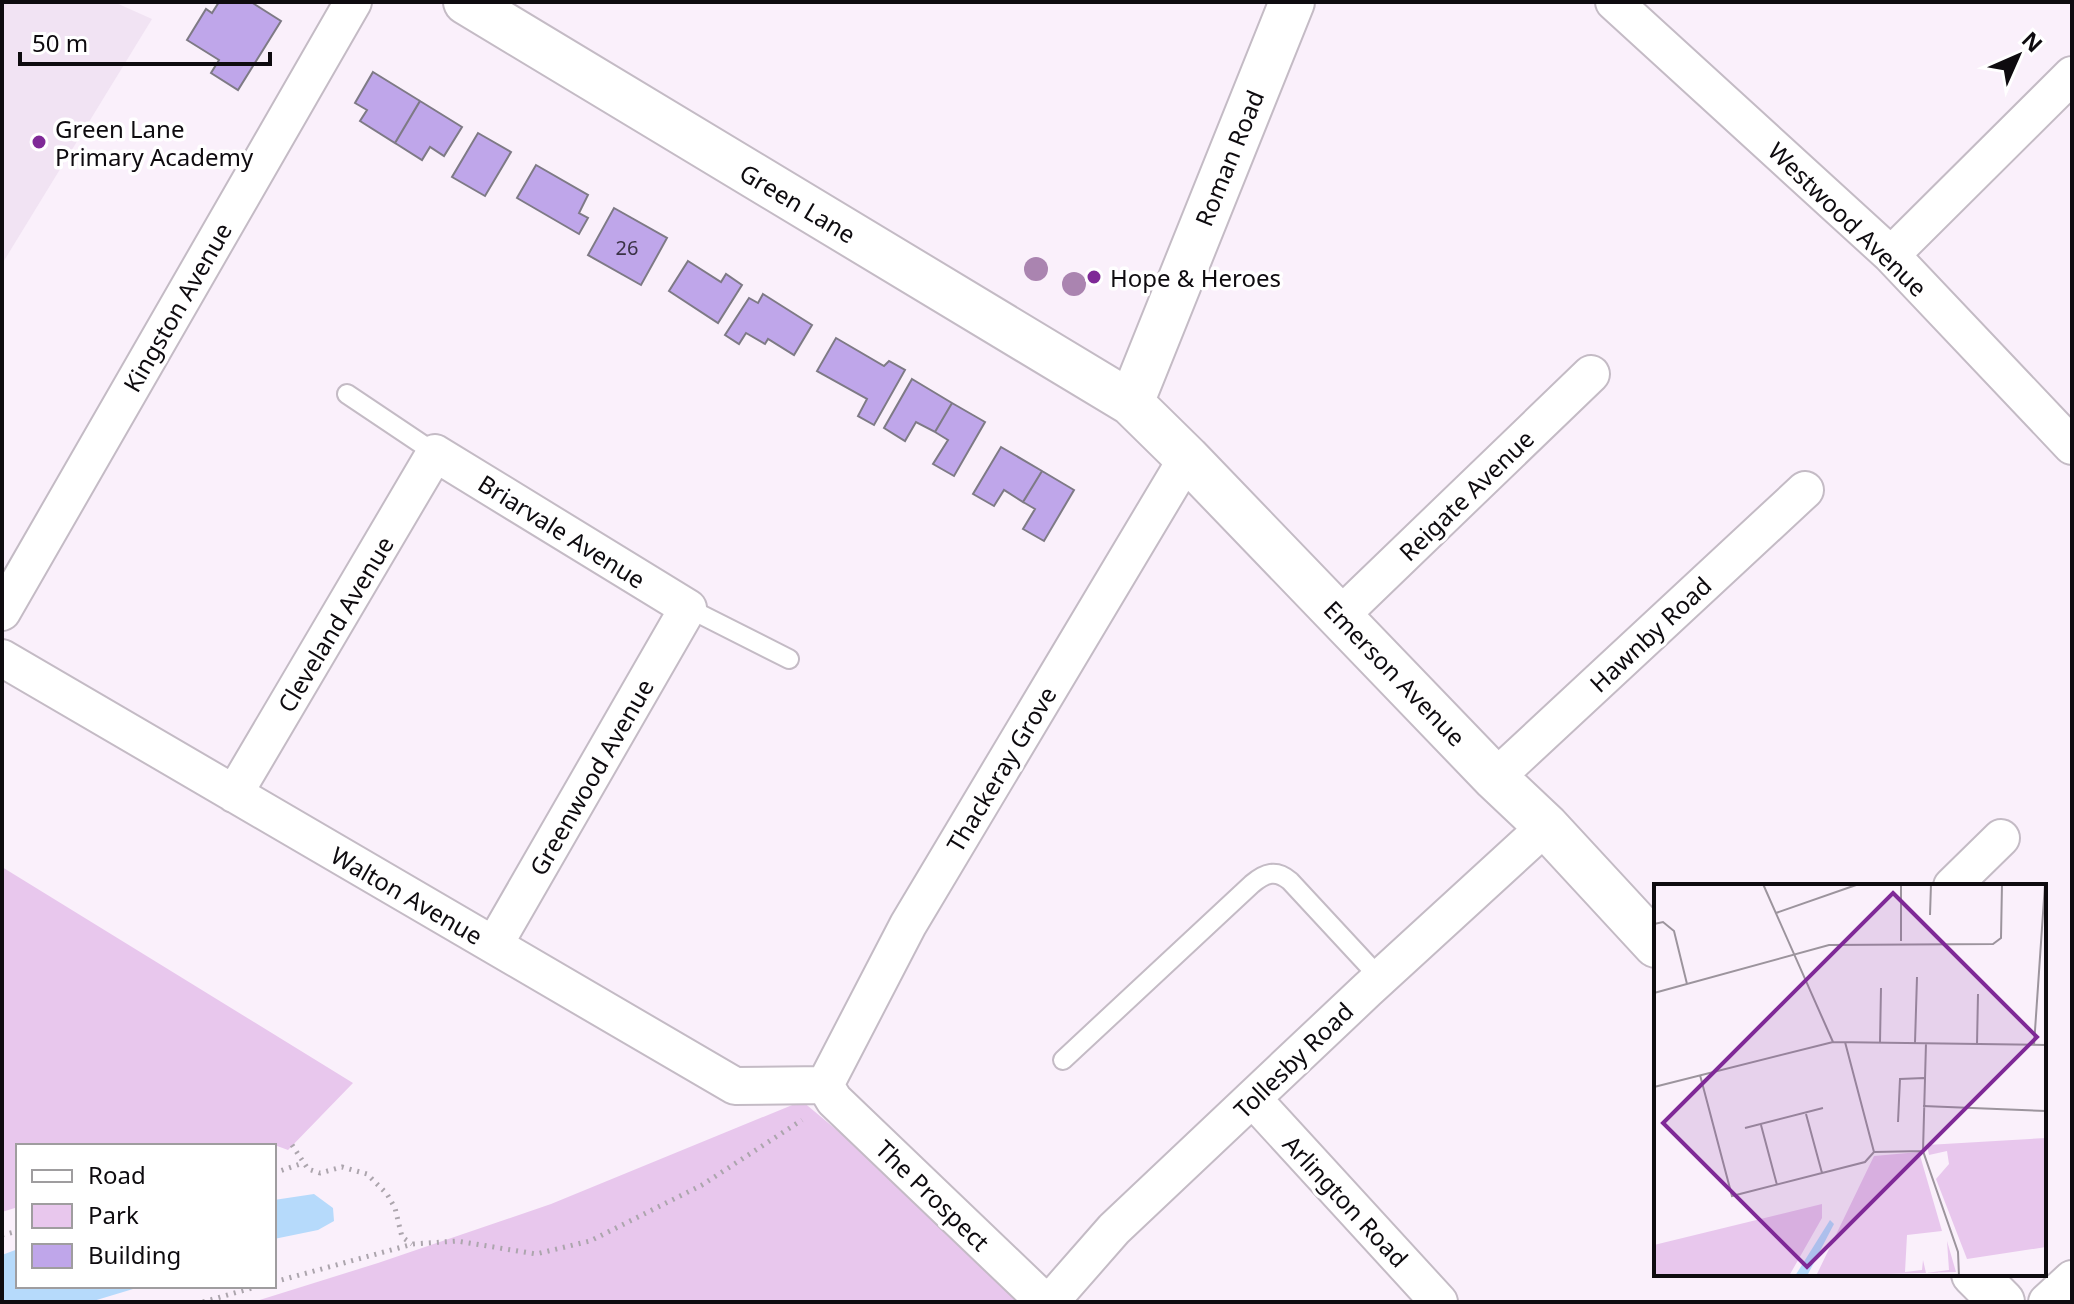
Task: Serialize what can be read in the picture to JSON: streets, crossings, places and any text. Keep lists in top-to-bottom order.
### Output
{
  "streets": {
    "street": [
      "Roman Road",
      "Green Lane",
      "Westwood Avenue",
      "Kingston Avenue",
      "Reigate Avenue",
      "Briarvale Avenue",
      "Cleveland Avenue",
      "Hawnby Road",
      "Emerson Avenue",
      "Thackeray Grove",
      "Greenwood Avenue",
      "Walton Avenue",
      "Tollesby Road",
      "The Prospect",
      "Arlington Road"
    ]
  },
  "crossings": [
    ["Roman Road", "Green Lane"],
    ["Roman Road", "Emerson Avenue"],
    ["Green Lane", "Emerson Avenue"],
    ["Reigate Avenue", "Emerson Avenue"],
    ["Briarvale Avenue", "Cleveland Avenue"],
    ["Briarvale Avenue", "Greenwood Avenue"],
    ["Cleveland Avenue", "Walton Avenue"],
    ["Hawnby Road", "Emerson Avenue"],
    ["Emerson Avenue", "Thackeray Grove"],
    ["Emerson Avenue", "Tollesby Road"],
    ["Thackeray Grove", "Walton Avenue"],
    ["Thackeray Grove", "The Prospect"],
    ["Greenwood Avenue", "Walton Avenue"],
    ["Walton Avenue", "The Prospect"],
    ["Tollesby Road", "The Prospect"],
    ["Tollesby Road", "Arlington Road"]
  ],
  "places": ["Green Lane Primary Academy", "Hope & Heroes"],
  "house_numbers": ["26"],
  "legend": ["Road", "Park", "Building"],
  "scale_bar": "50 m",
  "north": "top right"
}
